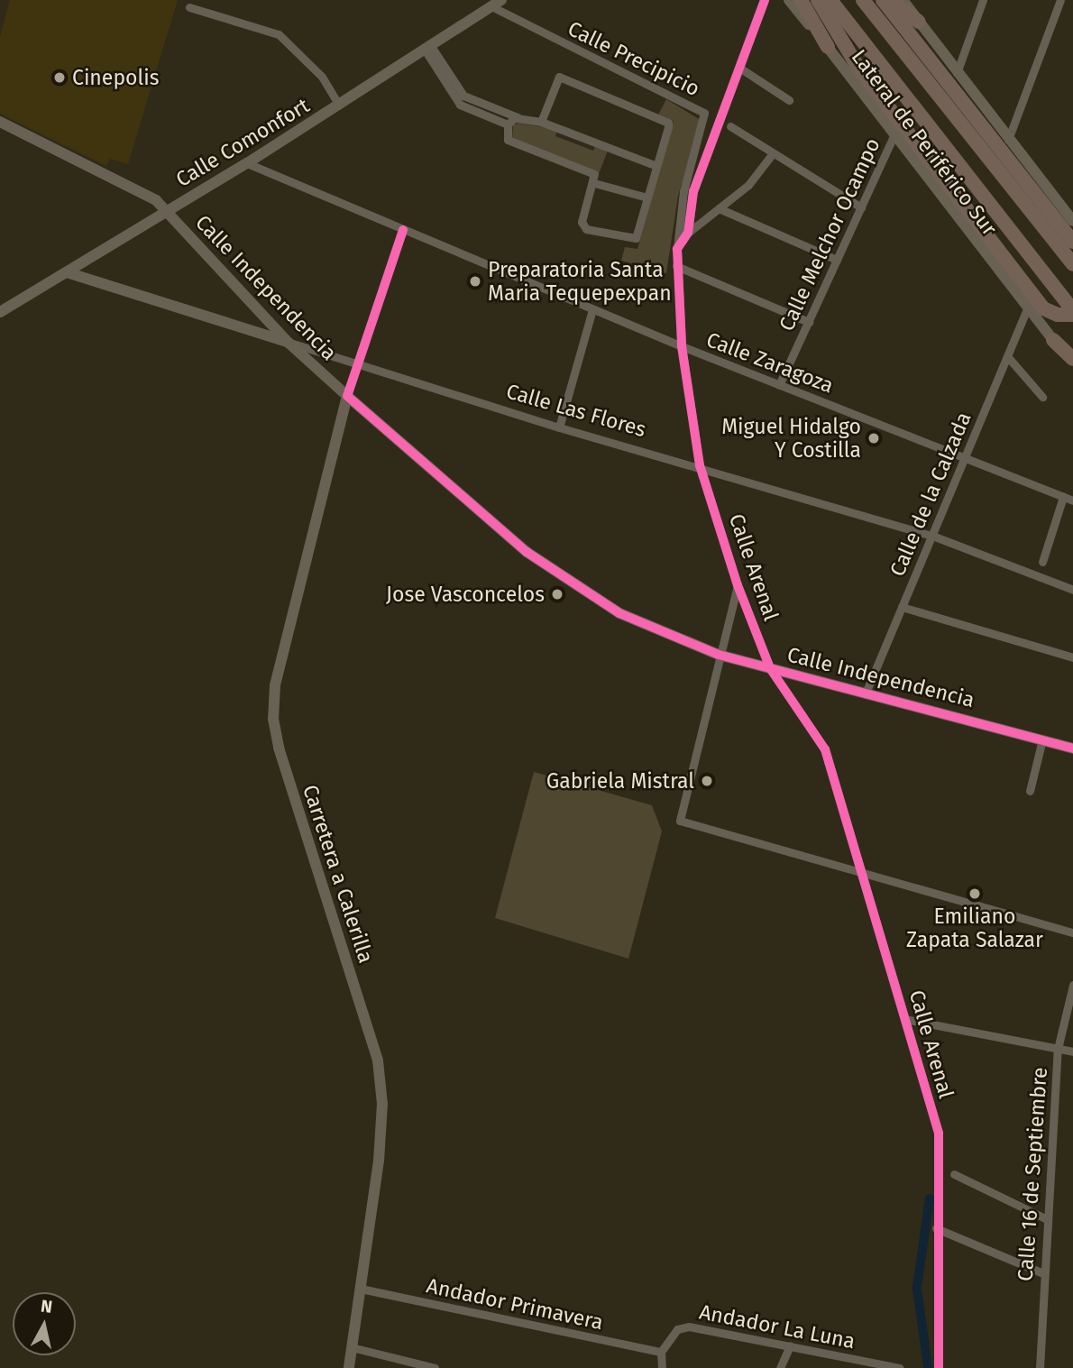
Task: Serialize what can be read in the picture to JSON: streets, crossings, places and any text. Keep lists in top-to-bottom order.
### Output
{
  "streets": {
    "main road": [
      "Calle Comonfort",
      "Lateral de Periférico Sur",
      "Calle Independencia",
      "Calle Las Flores",
      "Carretera a Calerilla"
    ],
    "street": [
      "Calle Precipicio",
      "Calle Melchor Ocampo",
      "Calle Zaragoza",
      "Calle de la Calzada",
      "Calle Arenal",
      "Calle 16 de Septiembre",
      "Andador Primavera",
      "Andador La Luna"
    ]
  },
  "crossings": [
    ["Calle Precipicio", "Calle Comonfort"],
    ["Calle Precipicio", "Calle Arenal"],
    ["Calle Comonfort", "Calle Independencia"],
    ["Calle Comonfort", "Calle Zaragoza"],
    ["Calle Comonfort", "Calle Las Flores"],
    ["Lateral de Periférico Sur", "Calle Melchor Ocampo"],
    ["Lateral de Periférico Sur", "Calle de la Calzada"],
    ["Calle Melchor Ocampo", "Calle Zaragoza"],
    ["Calle Independencia", "Calle Las Flores"],
    ["Calle Independencia", "Calle de la Calzada"],
    ["Calle Independencia", "Calle Arenal"],
    ["Calle Independencia", "Carretera a Calerilla"],
    ["Calle Zaragoza", "Calle de la Calzada"],
    ["Calle Zaragoza", "Calle Arenal"],
    ["Calle Las Flores", "Calle de la Calzada"],
    ["Calle Las Flores", "Calle Arenal"],
    ["Carretera a Calerilla", "Andador Primavera"],
    ["Andador Primavera", "Andador La Luna"]
  ],
  "places": [
    "Cinepolis",
    "Preparatoria Santa Maria Tequepexpan",
    "Miguel Hidalgo Y Costilla",
    "Jose Vasconcelos",
    "Gabriela Mistral",
    "Emiliano Zapata Salazar"
  ],
  "north": "top"
}
